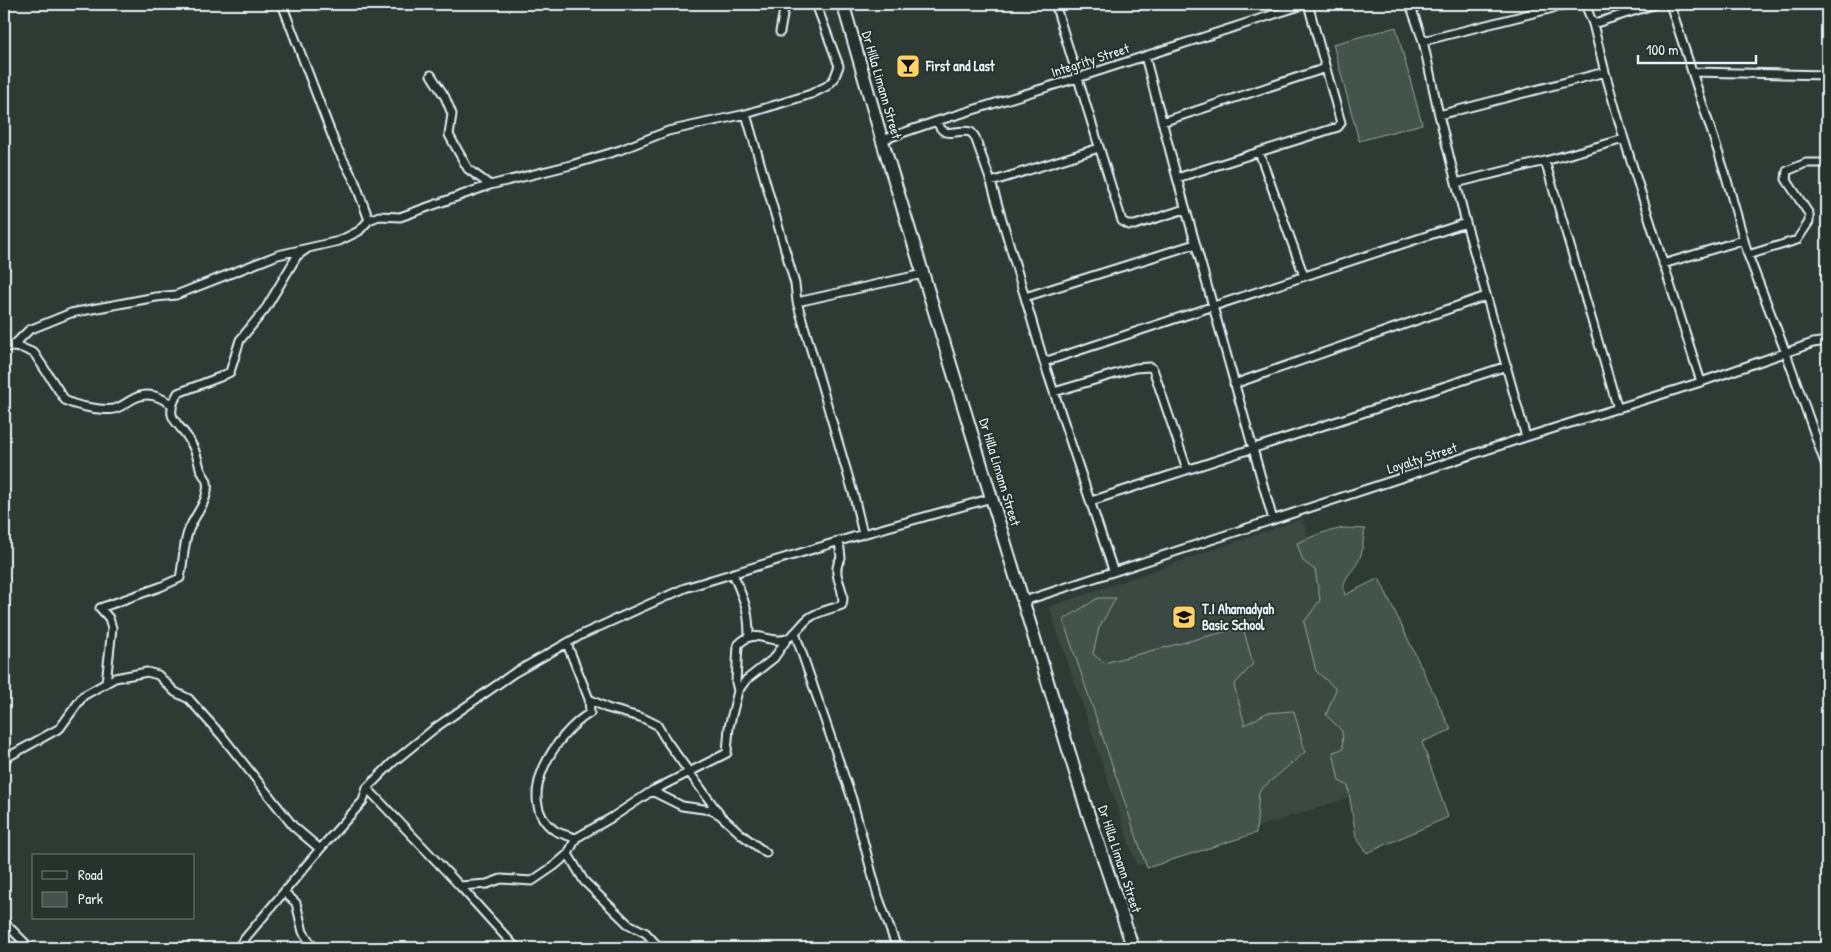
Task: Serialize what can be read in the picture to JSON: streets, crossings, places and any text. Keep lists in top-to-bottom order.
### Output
{
  "streets": {
    "highway": ["Dr Hilla Limann Street"],
    "street": ["Integrity Street", "Loyalty Street"]
  },
  "crossings": [
    ["Integrity Street", "Dr Hilla Limann Street"],
    ["Dr Hilla Limann Street", "Loyalty Street"]
  ],
  "places": {
    "bar": ["First and Last"],
    "school or university": ["T.I Ahamadyah Basic School"]
  },
  "legend": ["Road", "Park"],
  "scale_bar": "100 m"
}
